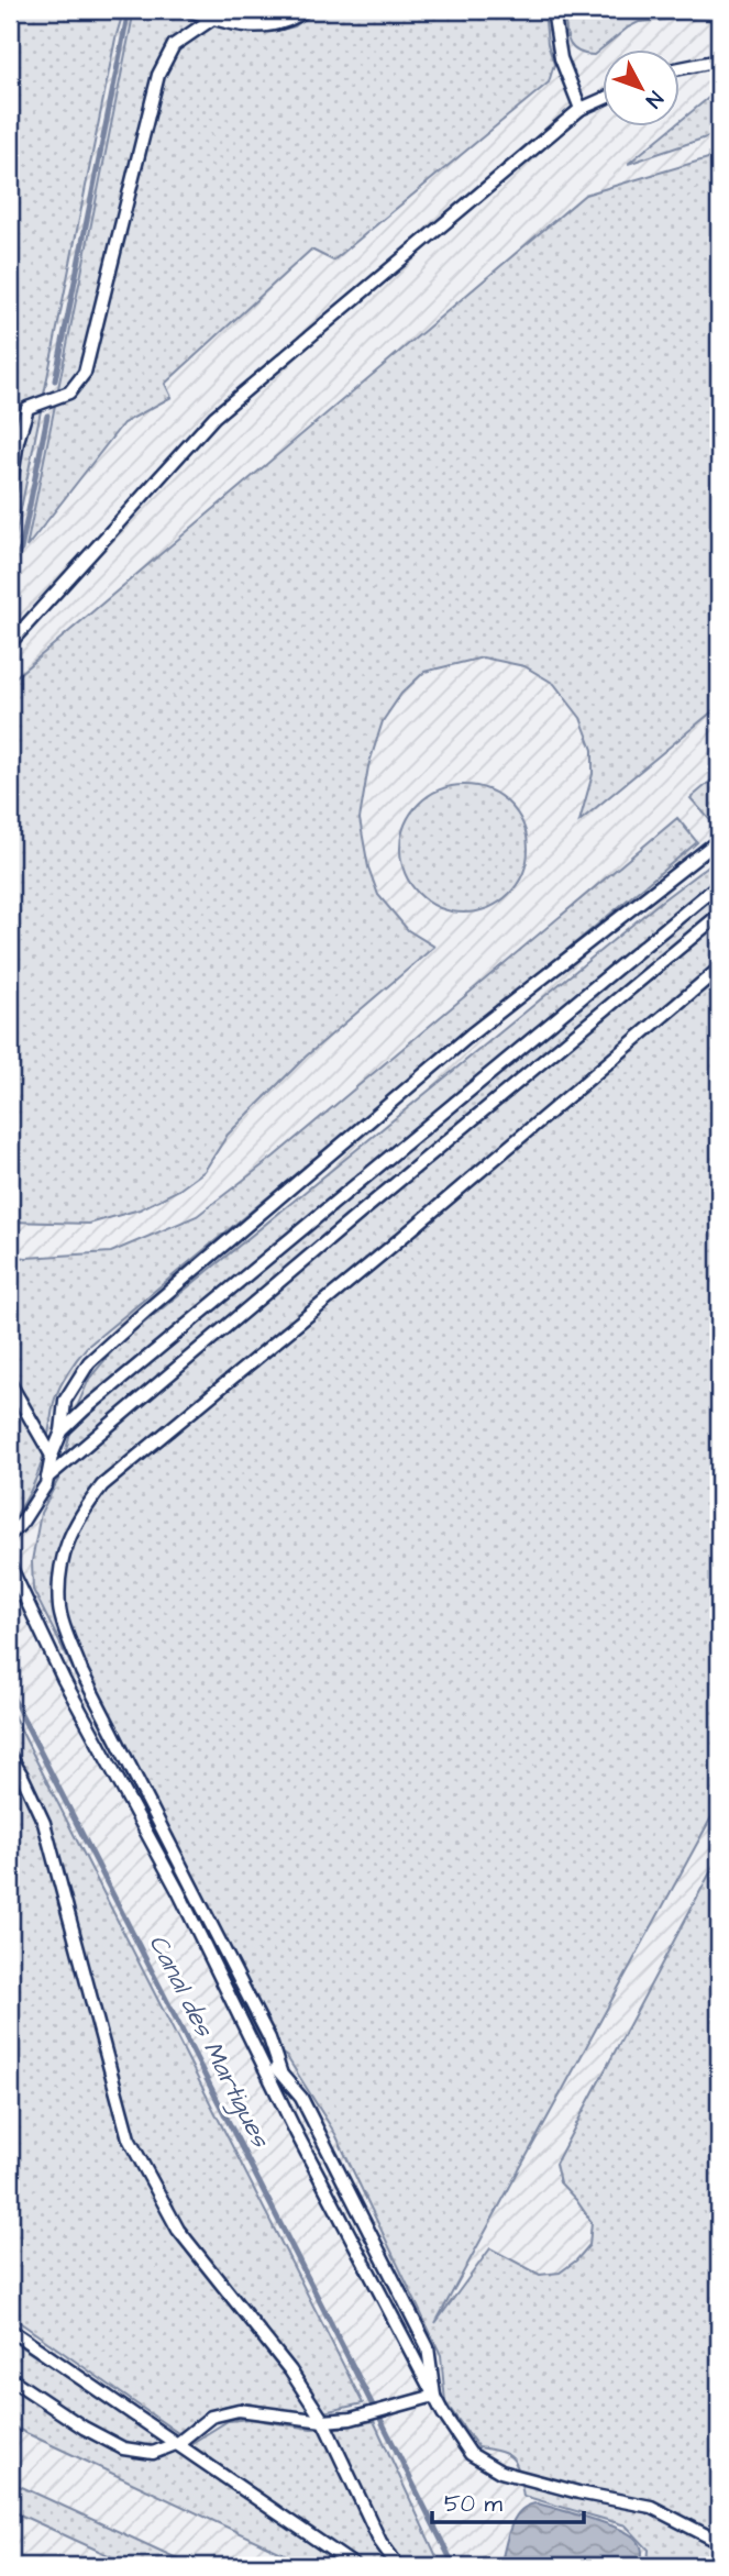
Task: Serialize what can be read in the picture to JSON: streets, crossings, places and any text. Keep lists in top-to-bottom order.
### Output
{
  "water": ["Canal des Martigues"],
  "scale_bar": "50 m",
  "north": "bottom right"
}
